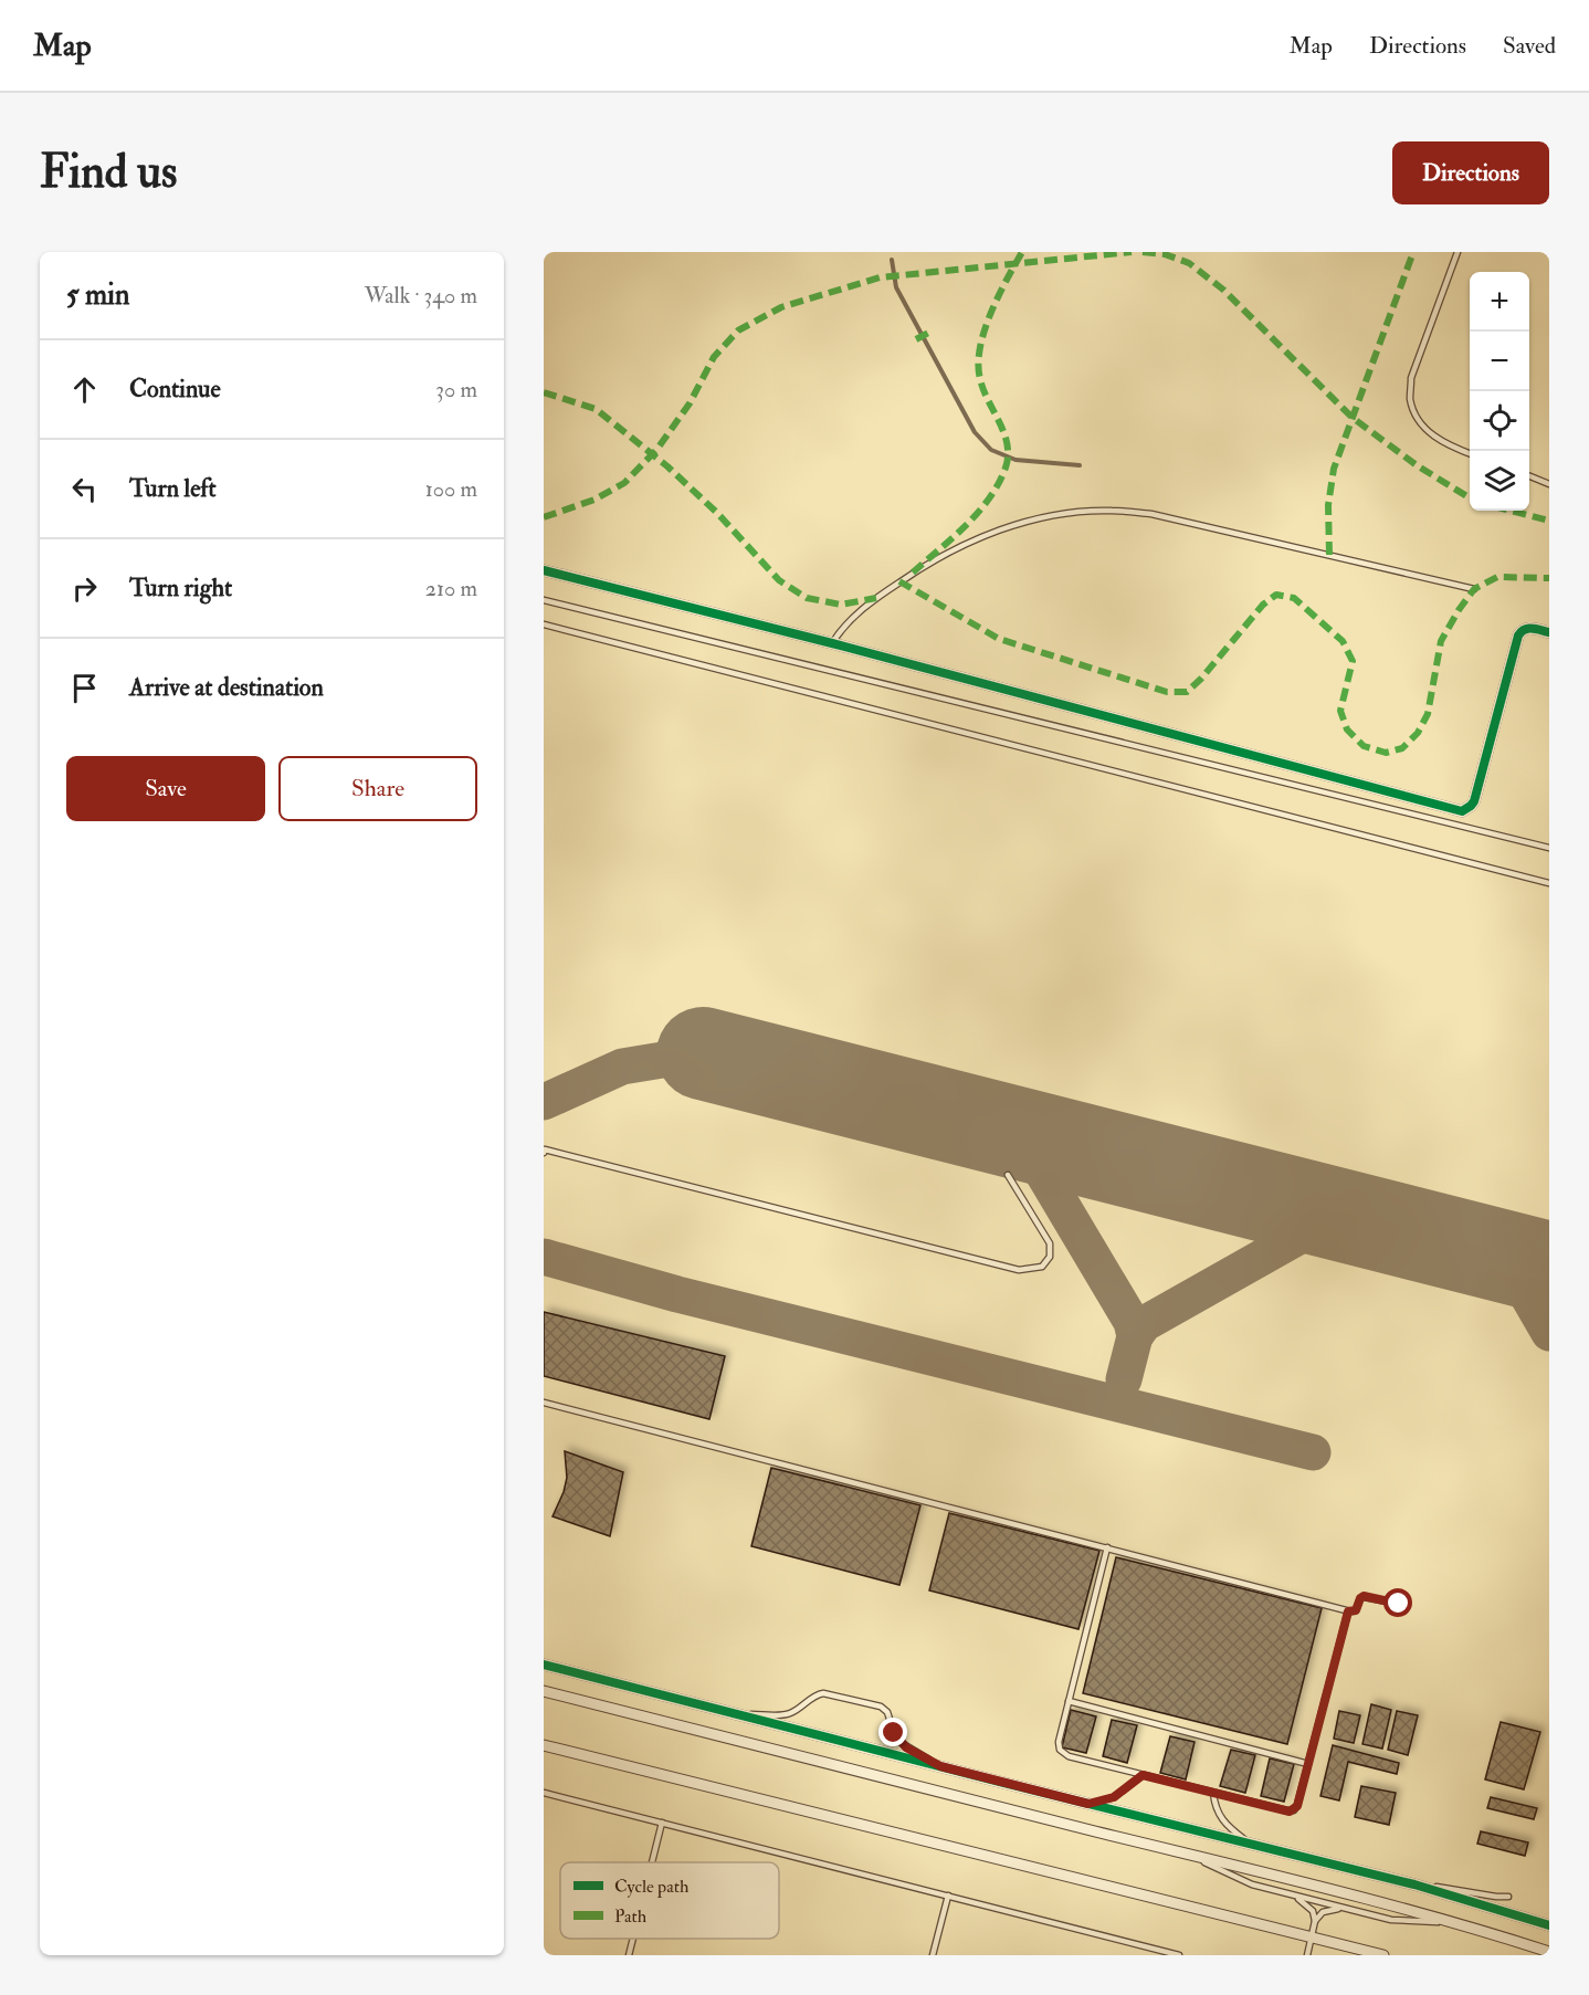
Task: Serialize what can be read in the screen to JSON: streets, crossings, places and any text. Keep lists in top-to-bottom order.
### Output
{
  "legend": ["Cycle path", "Path"],
  "page": {
    "header": "Map",
    "nav": ["Map", "Directions", "Saved"],
    "buttons": [
      "Directions",
      ["Save", "Share"]
    ],
    "title": "Find us",
    "heading": ["5 min", "Walk · 340 m"],
    "map_buttons": ["+", "−"],
    "list": [
      ["Continue", "30 m"],
      ["Turn left", "100 m"],
      ["Turn right", "210 m"],
      "Arrive at destination"
    ]
  }
}
